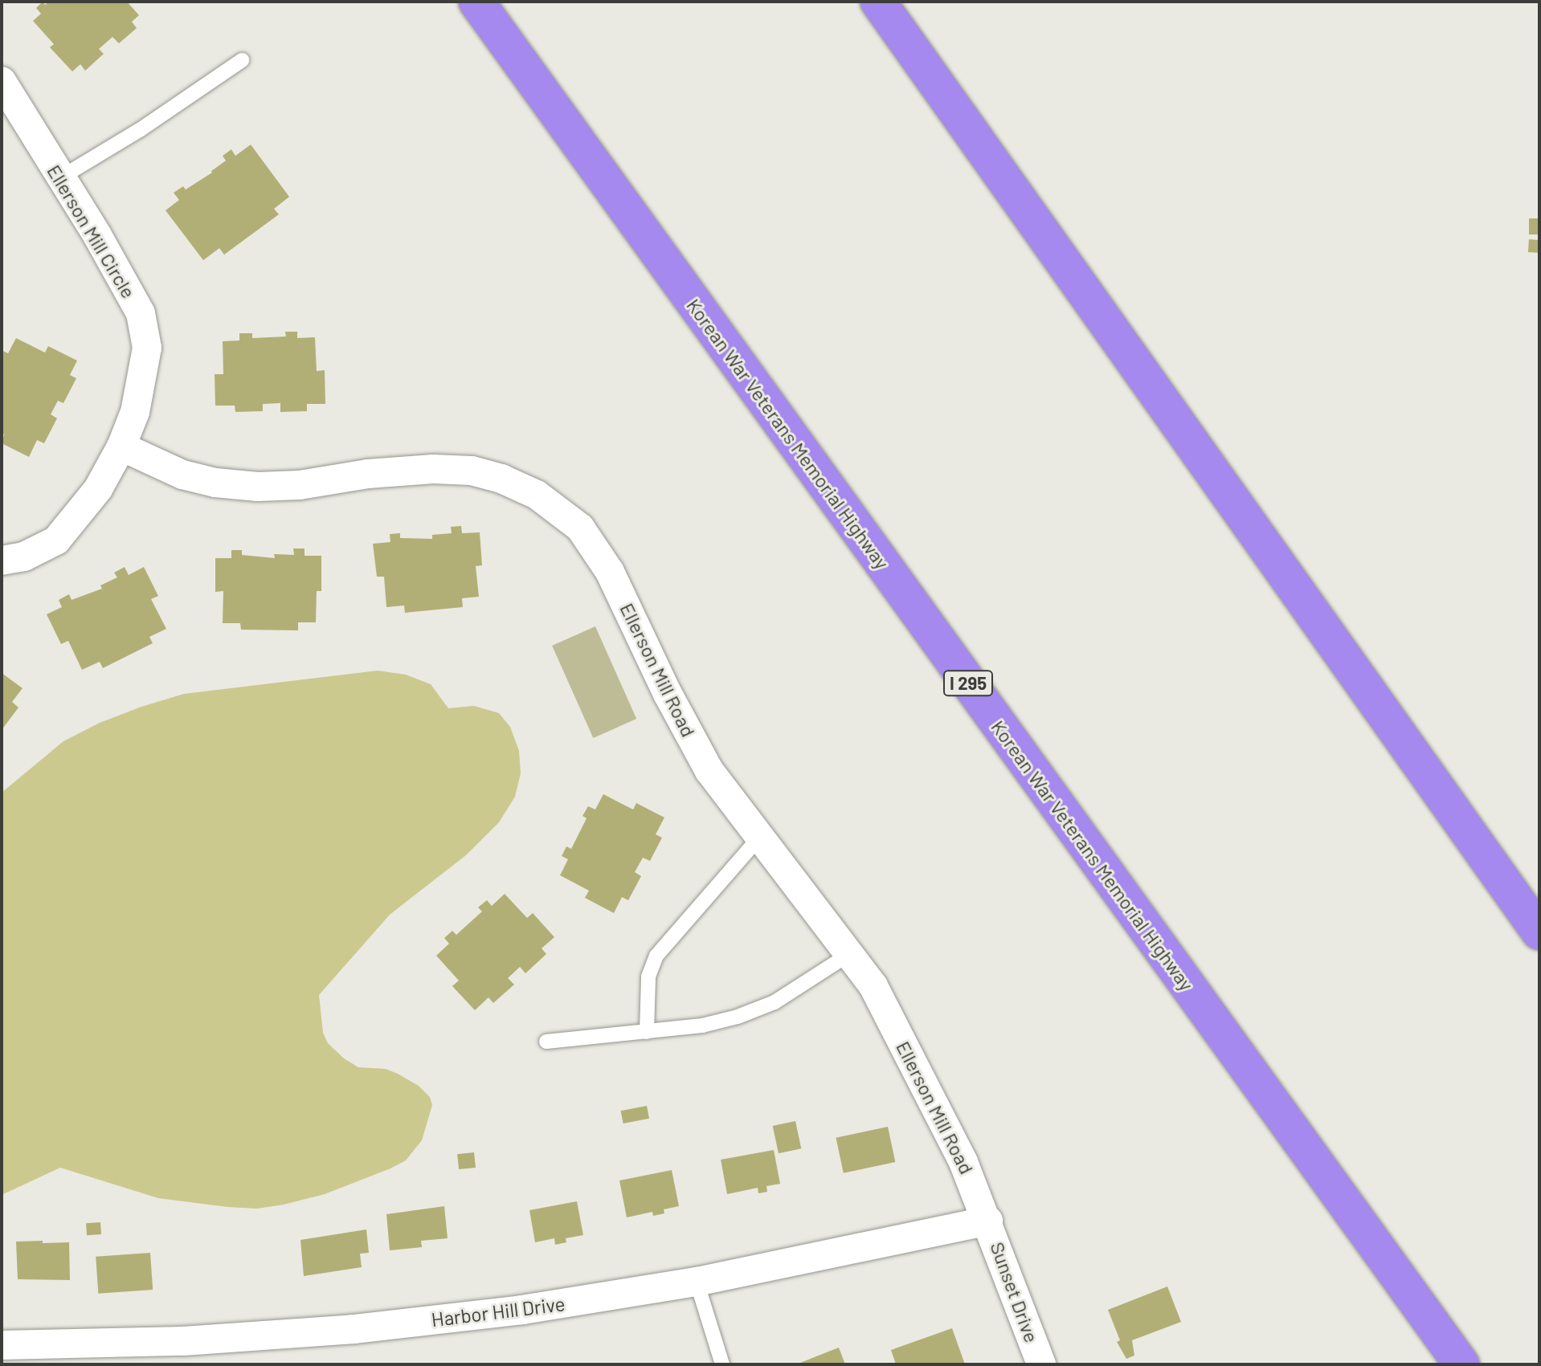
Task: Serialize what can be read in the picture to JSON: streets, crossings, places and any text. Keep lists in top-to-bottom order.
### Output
{
  "streets": {
    "highway": ["Korean War Veterans Memorial Highway", "I 295"],
    "street": [
      "Ellerson Mill Circle",
      "Ellerson Mill Road",
      "Sunset Drive",
      "Harbor Hill Drive"
    ]
  },
  "crossings": [
    ["Ellerson Mill Circle", "Ellerson Mill Road"],
    ["Ellerson Mill Road", "Sunset Drive"],
    ["Ellerson Mill Road", "Harbor Hill Drive"],
    ["Sunset Drive", "Harbor Hill Drive"]
  ]
}
